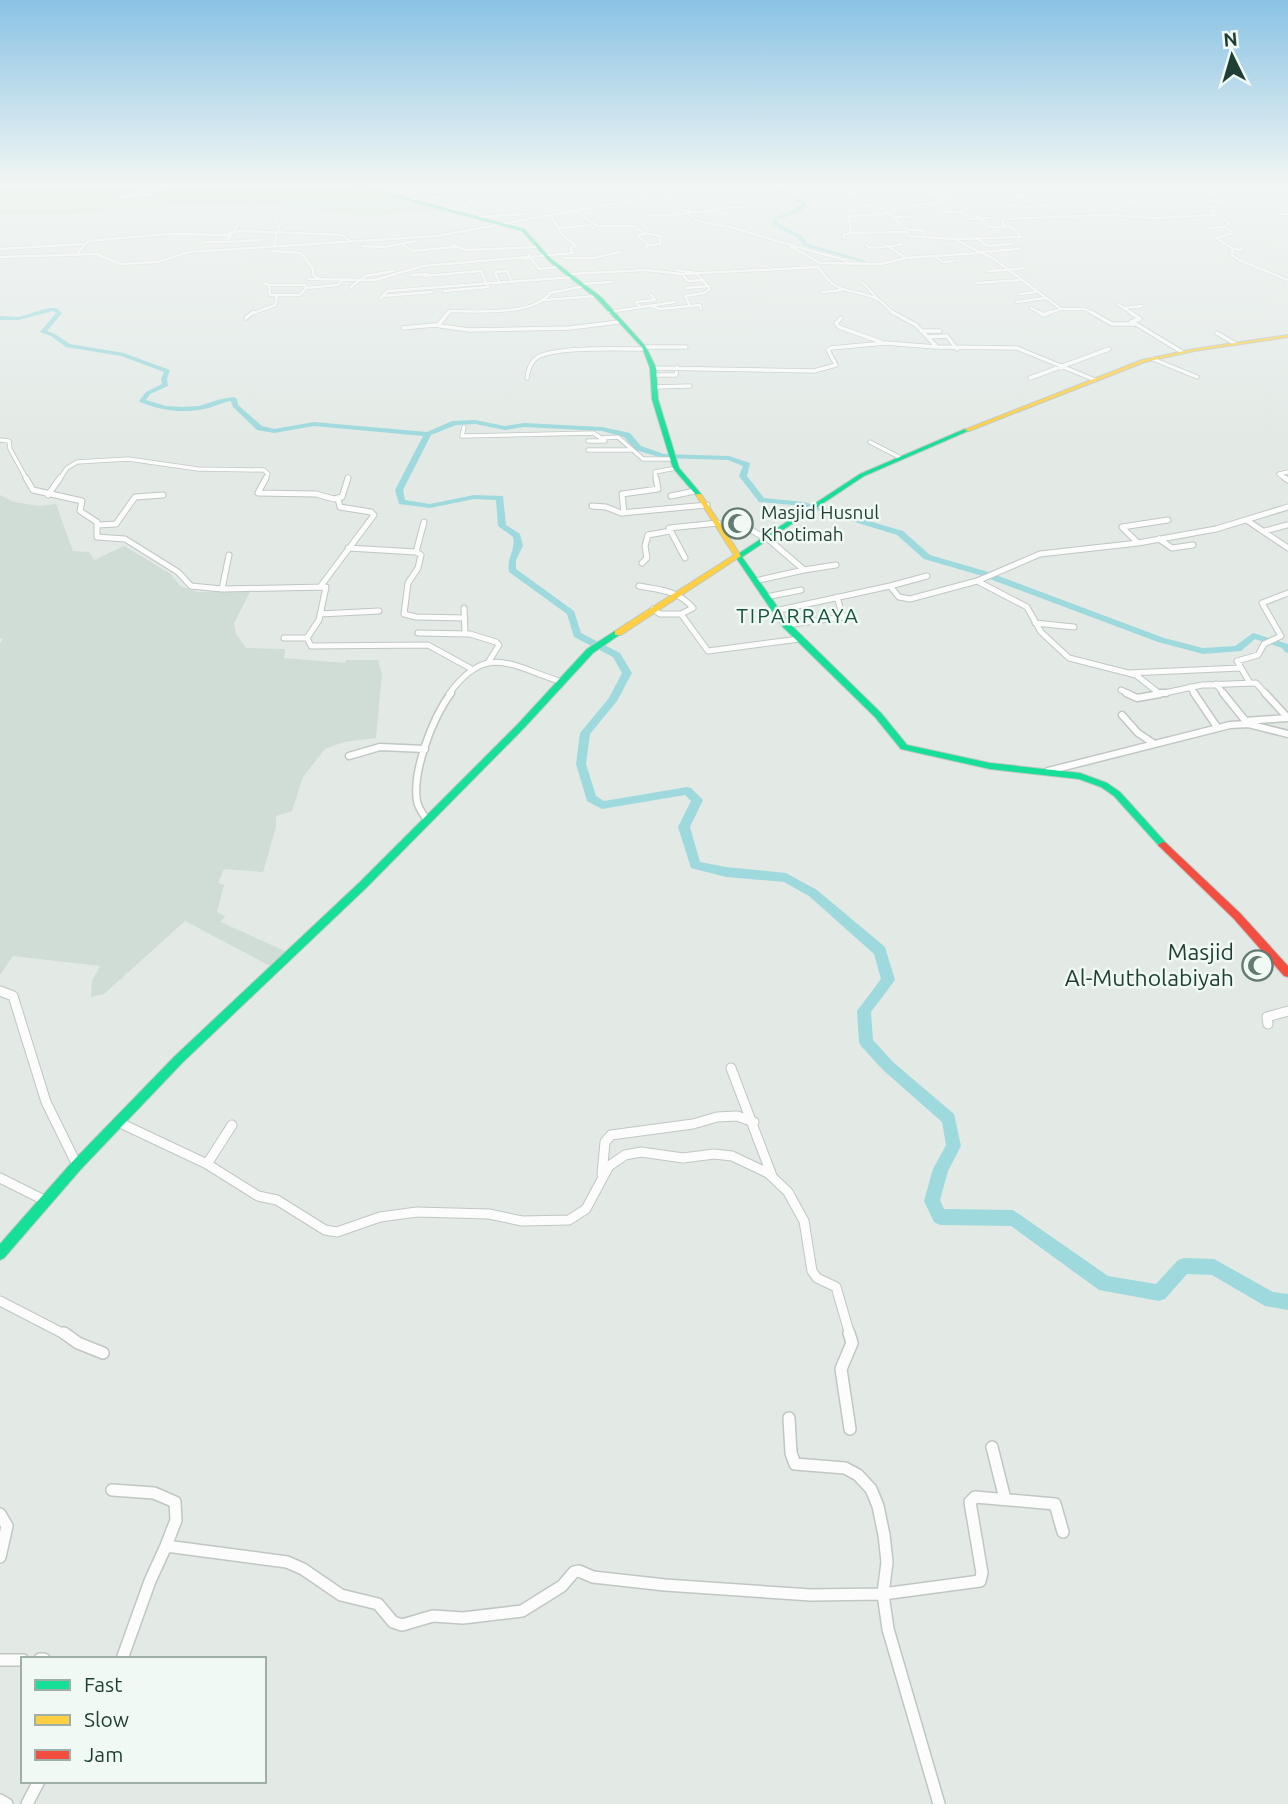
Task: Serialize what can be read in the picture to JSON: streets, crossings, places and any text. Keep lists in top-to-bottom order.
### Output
{
  "districts": ["TIPARRAYA"],
  "places": {
    "mosque": ["Masjid Husnul Khotimah", "Masjid Al-Mutholabiyah"]
  },
  "legend": ["Fast", "Slow", "Jam"],
  "north": "top"
}
